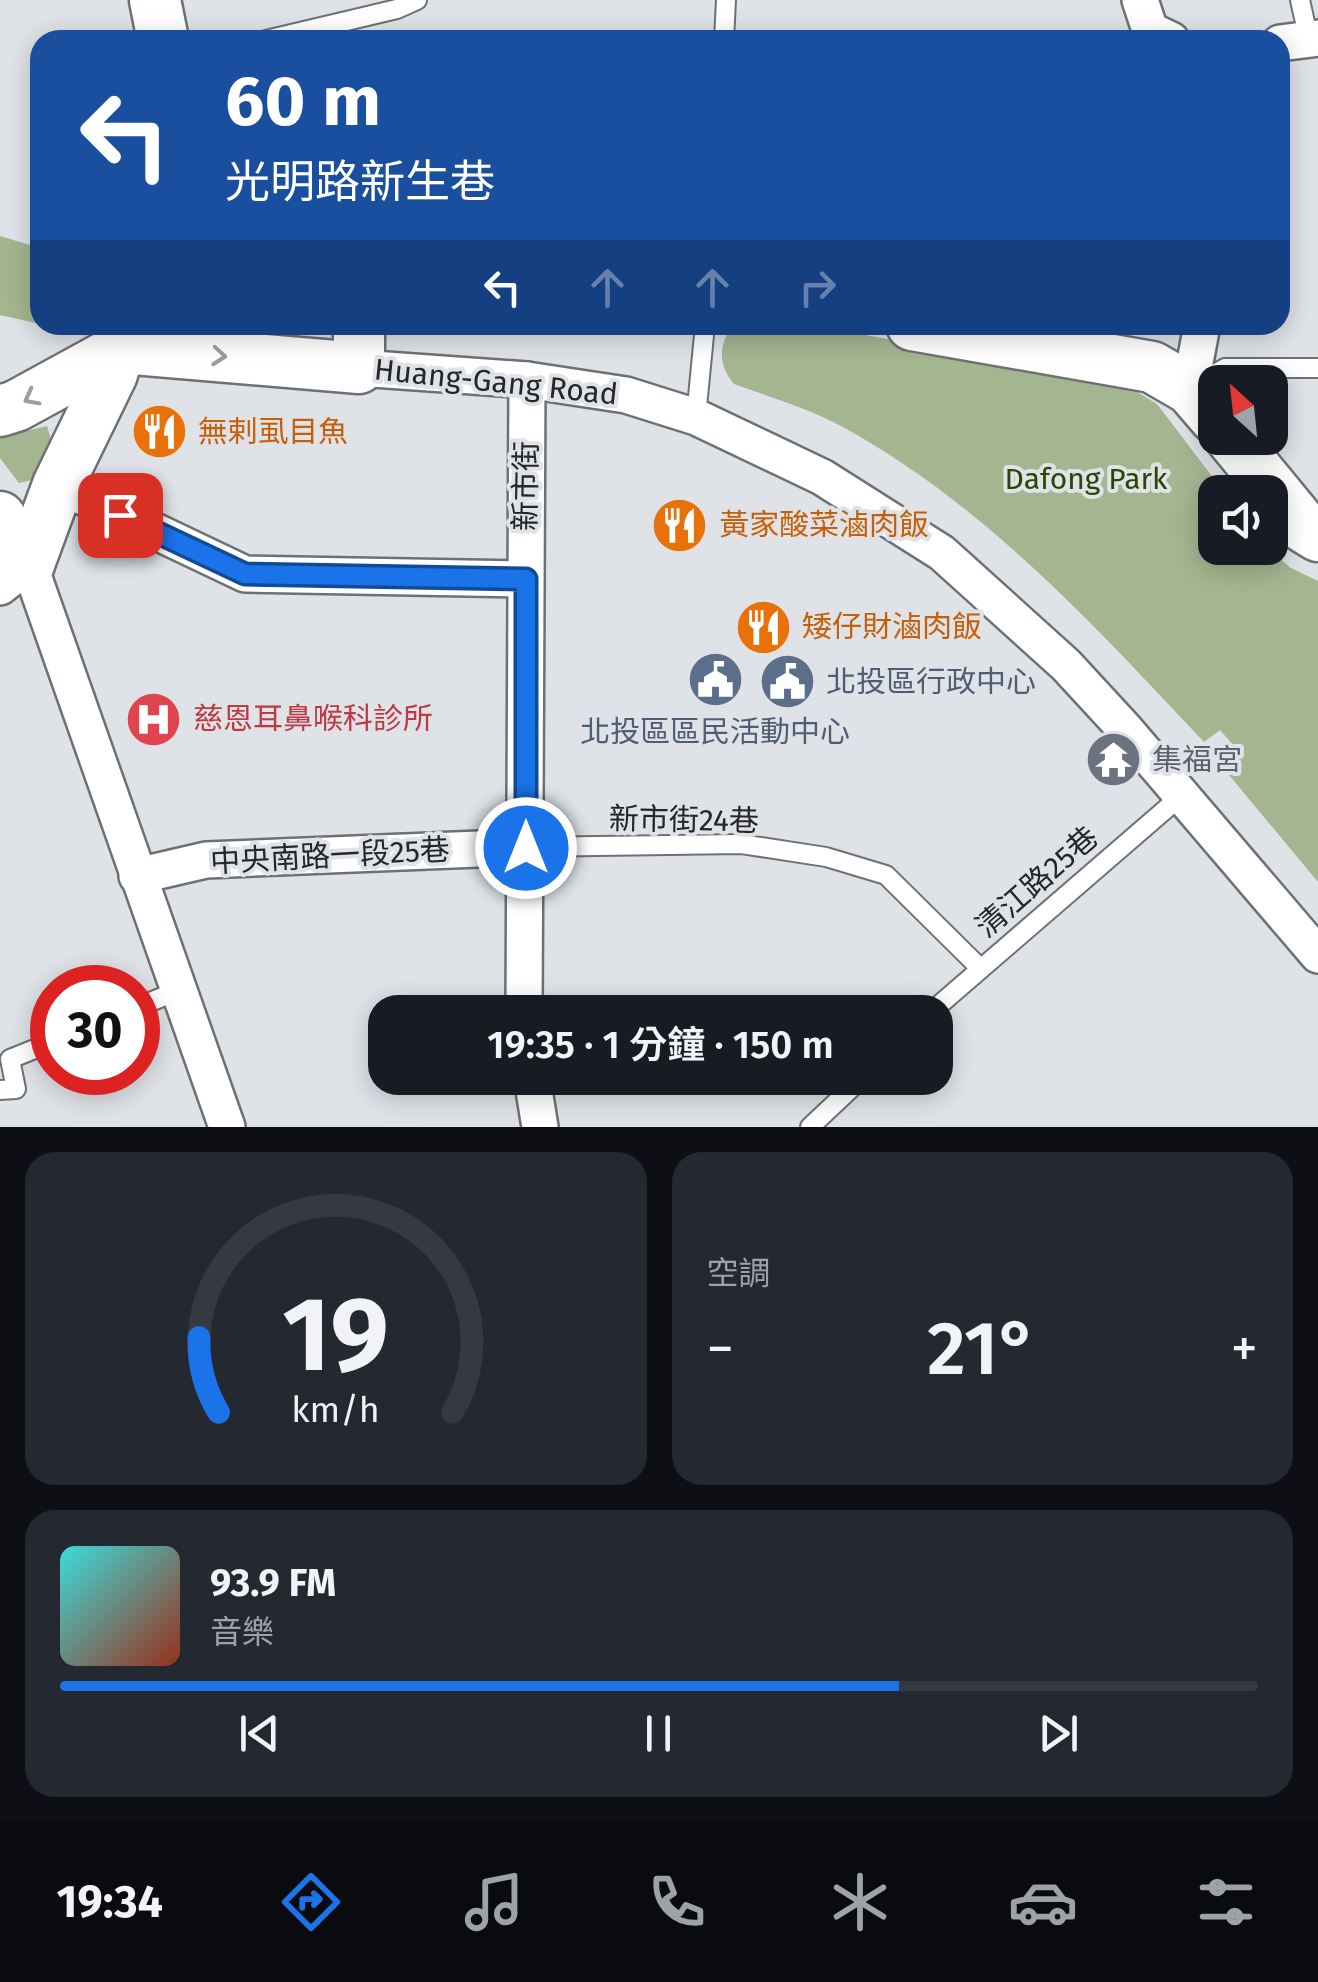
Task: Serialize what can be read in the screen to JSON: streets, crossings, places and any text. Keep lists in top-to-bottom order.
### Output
{
  "streets": {
    "street": ["Huang-Gang Road", "新市街", "中央南路一段25巷"],
    "lane": ["新市街24巷", "清江路25巷"]
  },
  "crossings": [
    ["Huang-Gang Road", "新市街"],
    ["Huang-Gang Road", "清江路25巷"],
    ["新市街", "新市街24巷"],
    ["新市街", "中央南路一段25巷"],
    ["新市街24巷", "中央南路一段25巷"],
    ["新市街24巷", "清江路25巷"]
  ],
  "parks": ["Dafong Park"],
  "places": {
    "restaurant": ["無剌虱目魚", "黃家酸菜滷肉飯", "矮仔財滷肉飯"],
    "public building": ["北投區區民活動中心", "北投區行政中心"],
    "hospital": ["慈恩耳鼻喉科診所"],
    "temple": ["集福宮"]
  },
  "north": "top left",
  "page": {
    "turn": ["60 m", "光明路新生巷"],
    "limit": "30",
    "trip": "19:35 · 1 分鐘 · 150 m",
    "tile": "空調",
    "heat": ["−", "21°", "+"],
    "song": ["93.9 FM", "音樂"],
    "tabs": "19:34",
    "gauge": ["19", "km/h"]
  }
}
